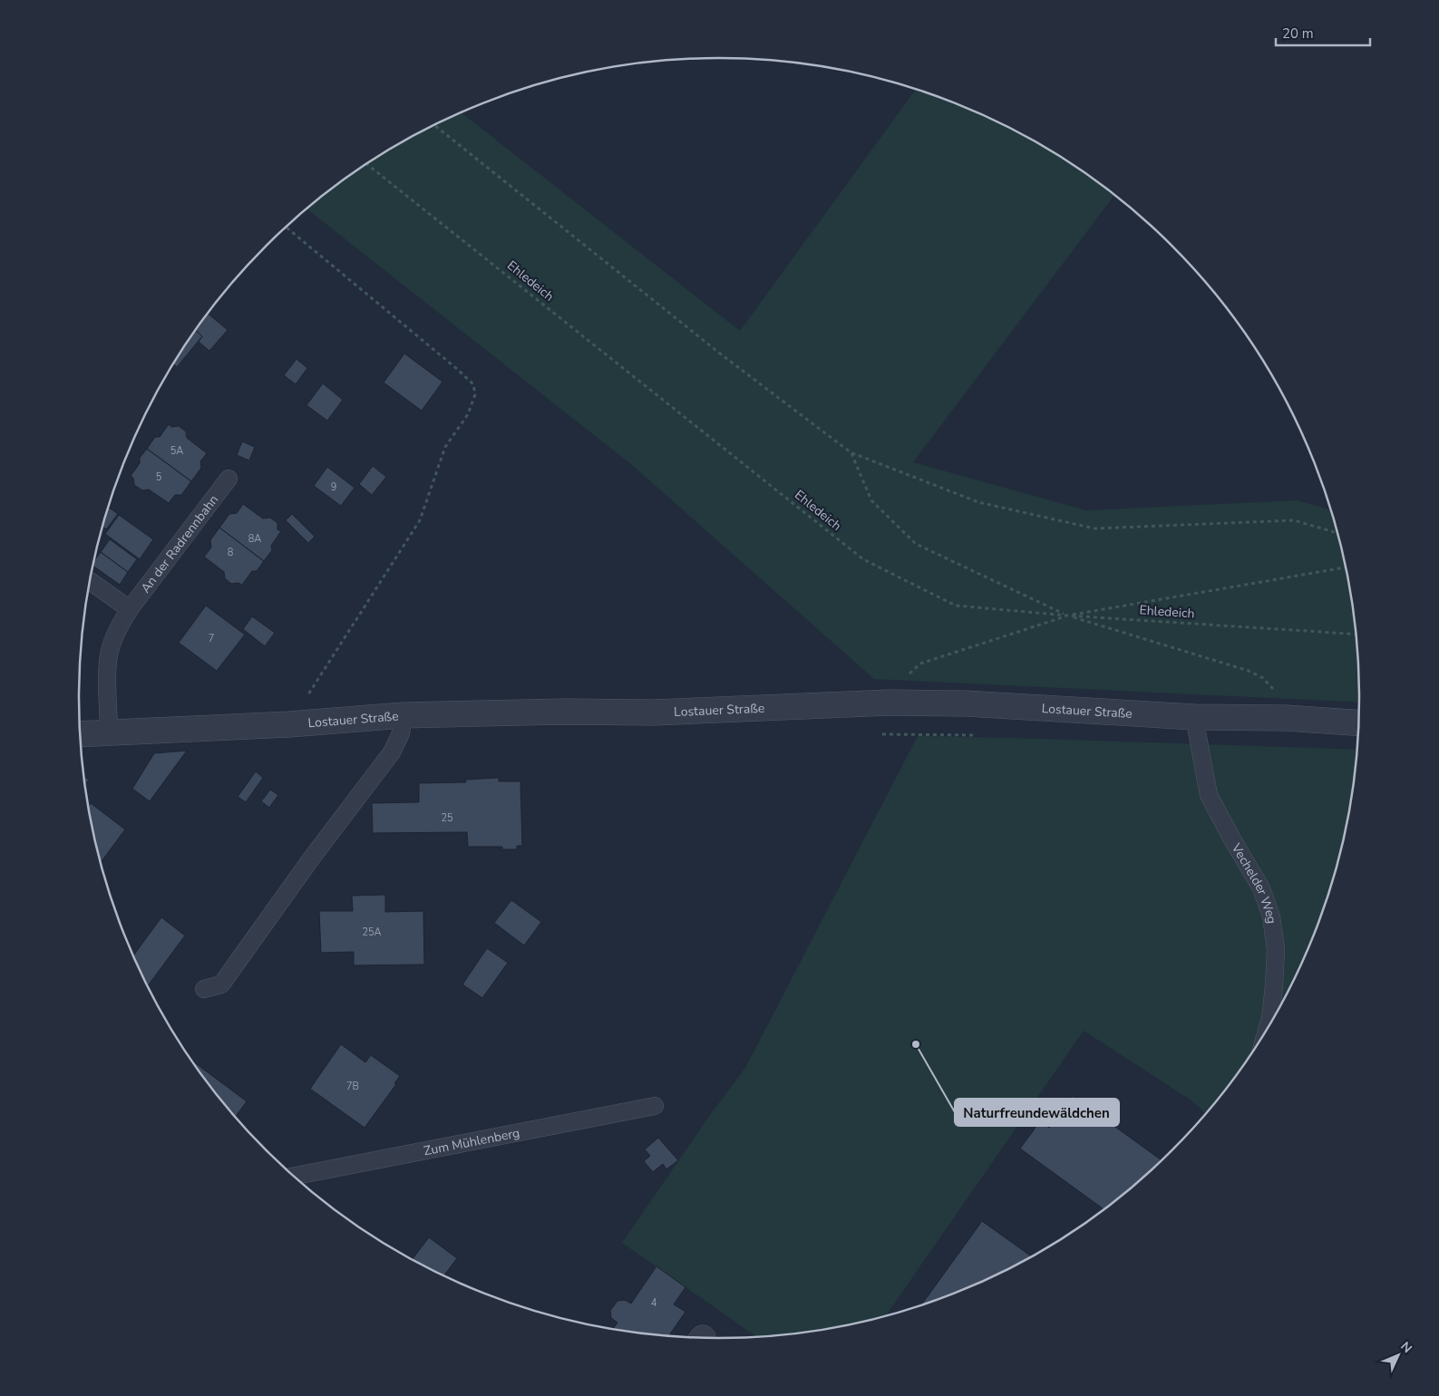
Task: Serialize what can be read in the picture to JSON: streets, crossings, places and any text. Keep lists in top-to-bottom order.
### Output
{
  "streets": {
    "street": ["Lostauer Straße"],
    "lane": ["An der Radrennbahn", "Vechelder Weg", "Zum Mühlenberg"],
    "path": ["Ehledeich"]
  },
  "crossings": [
    ["An der Radrennbahn", "Lostauer Straße"],
    ["Lostauer Straße", "Vechelder Weg"]
  ],
  "places": ["Naturfreundewäldchen"],
  "house_numbers": [
    "5A",
    "5",
    "9",
    "8A",
    "8",
    "7",
    "25",
    "25A",
    "7B",
    "4"
  ],
  "scale_bar": "20 m",
  "north": "top right"
}
